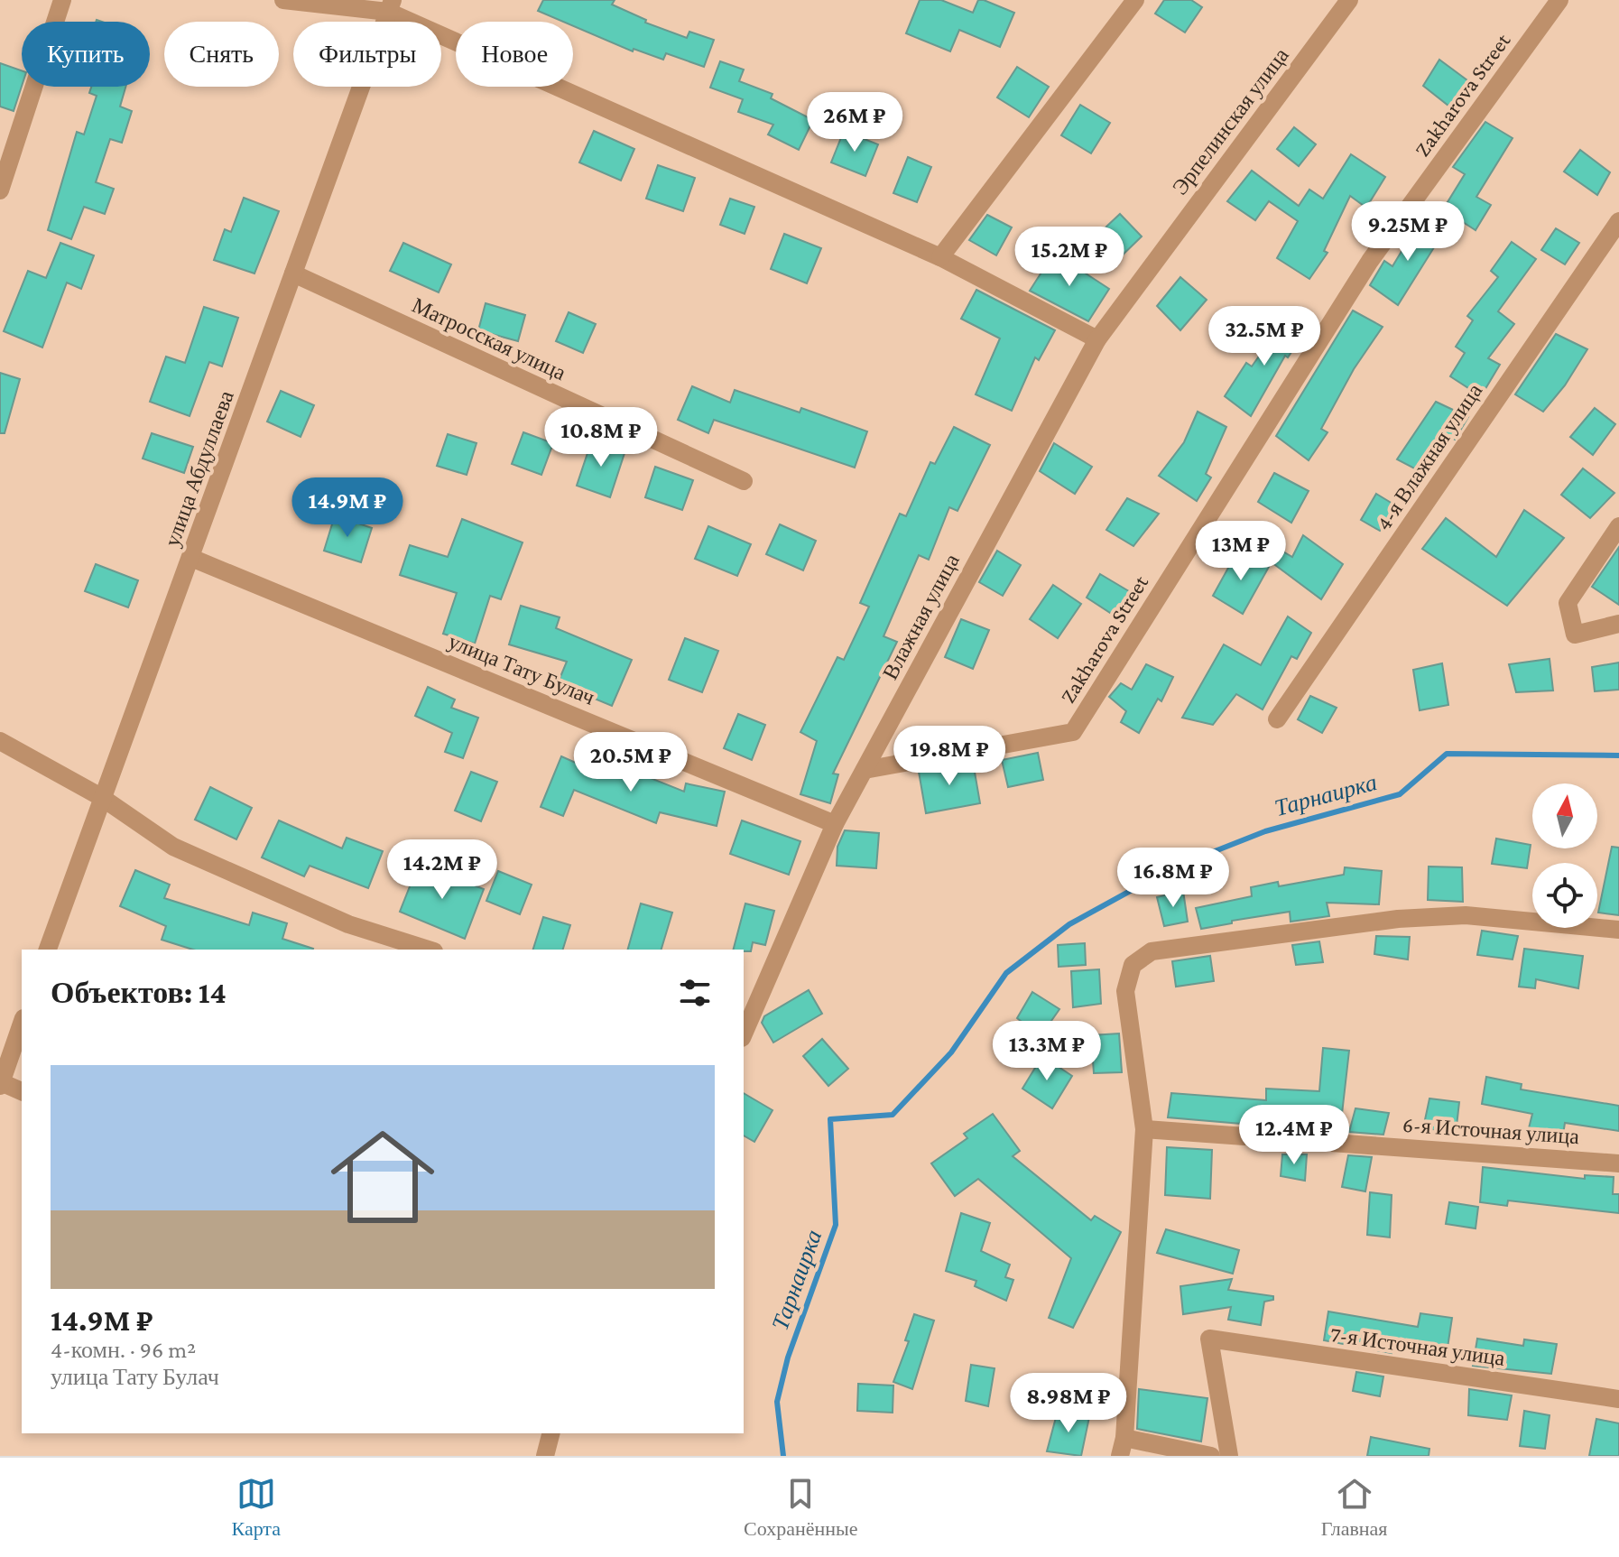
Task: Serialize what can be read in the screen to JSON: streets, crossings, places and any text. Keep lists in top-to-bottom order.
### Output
{
  "streets": {
    "street": [
      "Zakharova Street",
      "Эрпелинская улица",
      "Матросская улица",
      "4-я Влажная улица",
      "улица Абдуллаева",
      "Влажная улица",
      "улица Тату Булач",
      "6-я Источная улица",
      "7-я Источная улица"
    ]
  },
  "crossings": [
    ["Zakharova Street", "Влажная улица"],
    ["Эрпелинская улица", "Влажная улица"],
    ["Матросская улица", "улица Абдуллаева"],
    ["улица Абдуллаева", "улица Тату Булач"],
    ["Влажная улица", "улица Тату Булач"]
  ],
  "water": ["Тарнаирка"],
  "north": "top",
  "page": {
    "chip": [
      "Купить",
      "Снять",
      "Фильтры",
      "Новое"
    ],
    "price": [
      "26M ₽",
      "9.25M ₽",
      "15.2M ₽",
      "32.5M ₽",
      "10.8M ₽",
      "14.9M ₽",
      "13M ₽",
      "19.8M ₽",
      "20.5M ₽",
      "14.2M ₽",
      "16.8M ₽",
      "13.3M ₽",
      "12.4M ₽",
      "8.98M ₽"
    ],
    "heading": "Объектов: 14",
    "list": [
      {
        "name": "14.9M ₽",
        "note": "4-комн. · 96 m² · улица Тату Булач"
      }
    ],
    "tabs": ["Карта", "Сохранённые", "Главная"]
  }
}
